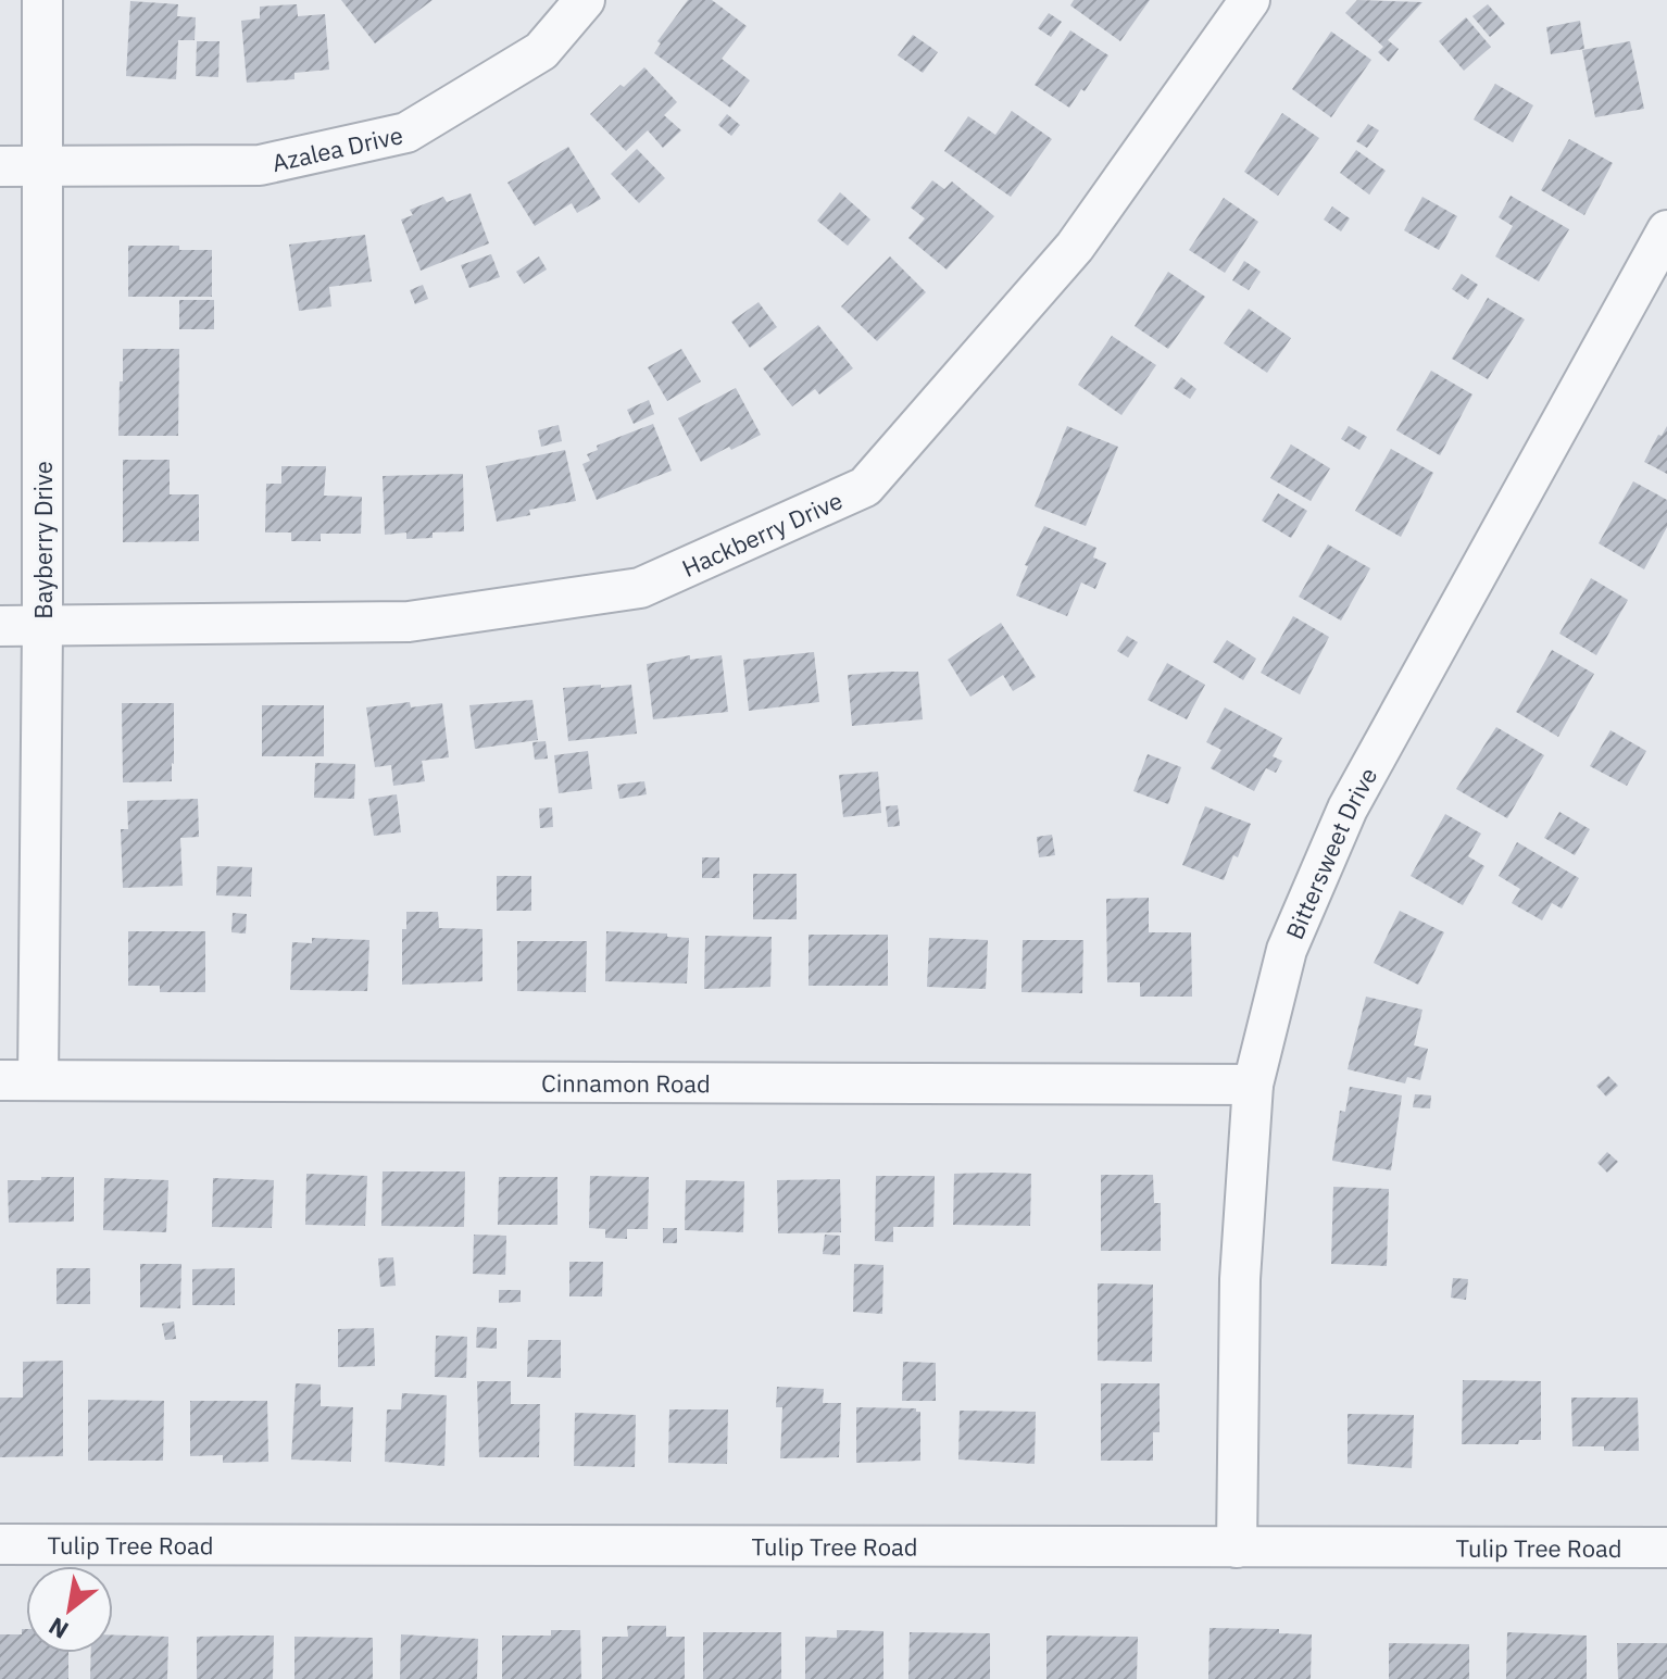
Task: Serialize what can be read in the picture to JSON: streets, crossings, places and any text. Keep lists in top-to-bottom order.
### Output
{
  "streets": {
    "street": [
      "Azalea Drive",
      "Hackberry Drive",
      "Bayberry Drive",
      "Bittersweet Drive",
      "Cinnamon Road",
      "Tulip Tree Road"
    ]
  },
  "crossings": [
    ["Azalea Drive", "Bayberry Drive"],
    ["Hackberry Drive", "Bayberry Drive"],
    ["Bayberry Drive", "Cinnamon Road"],
    ["Bittersweet Drive", "Cinnamon Road"],
    ["Bittersweet Drive", "Tulip Tree Road"]
  ],
  "north": "bottom left"
}
